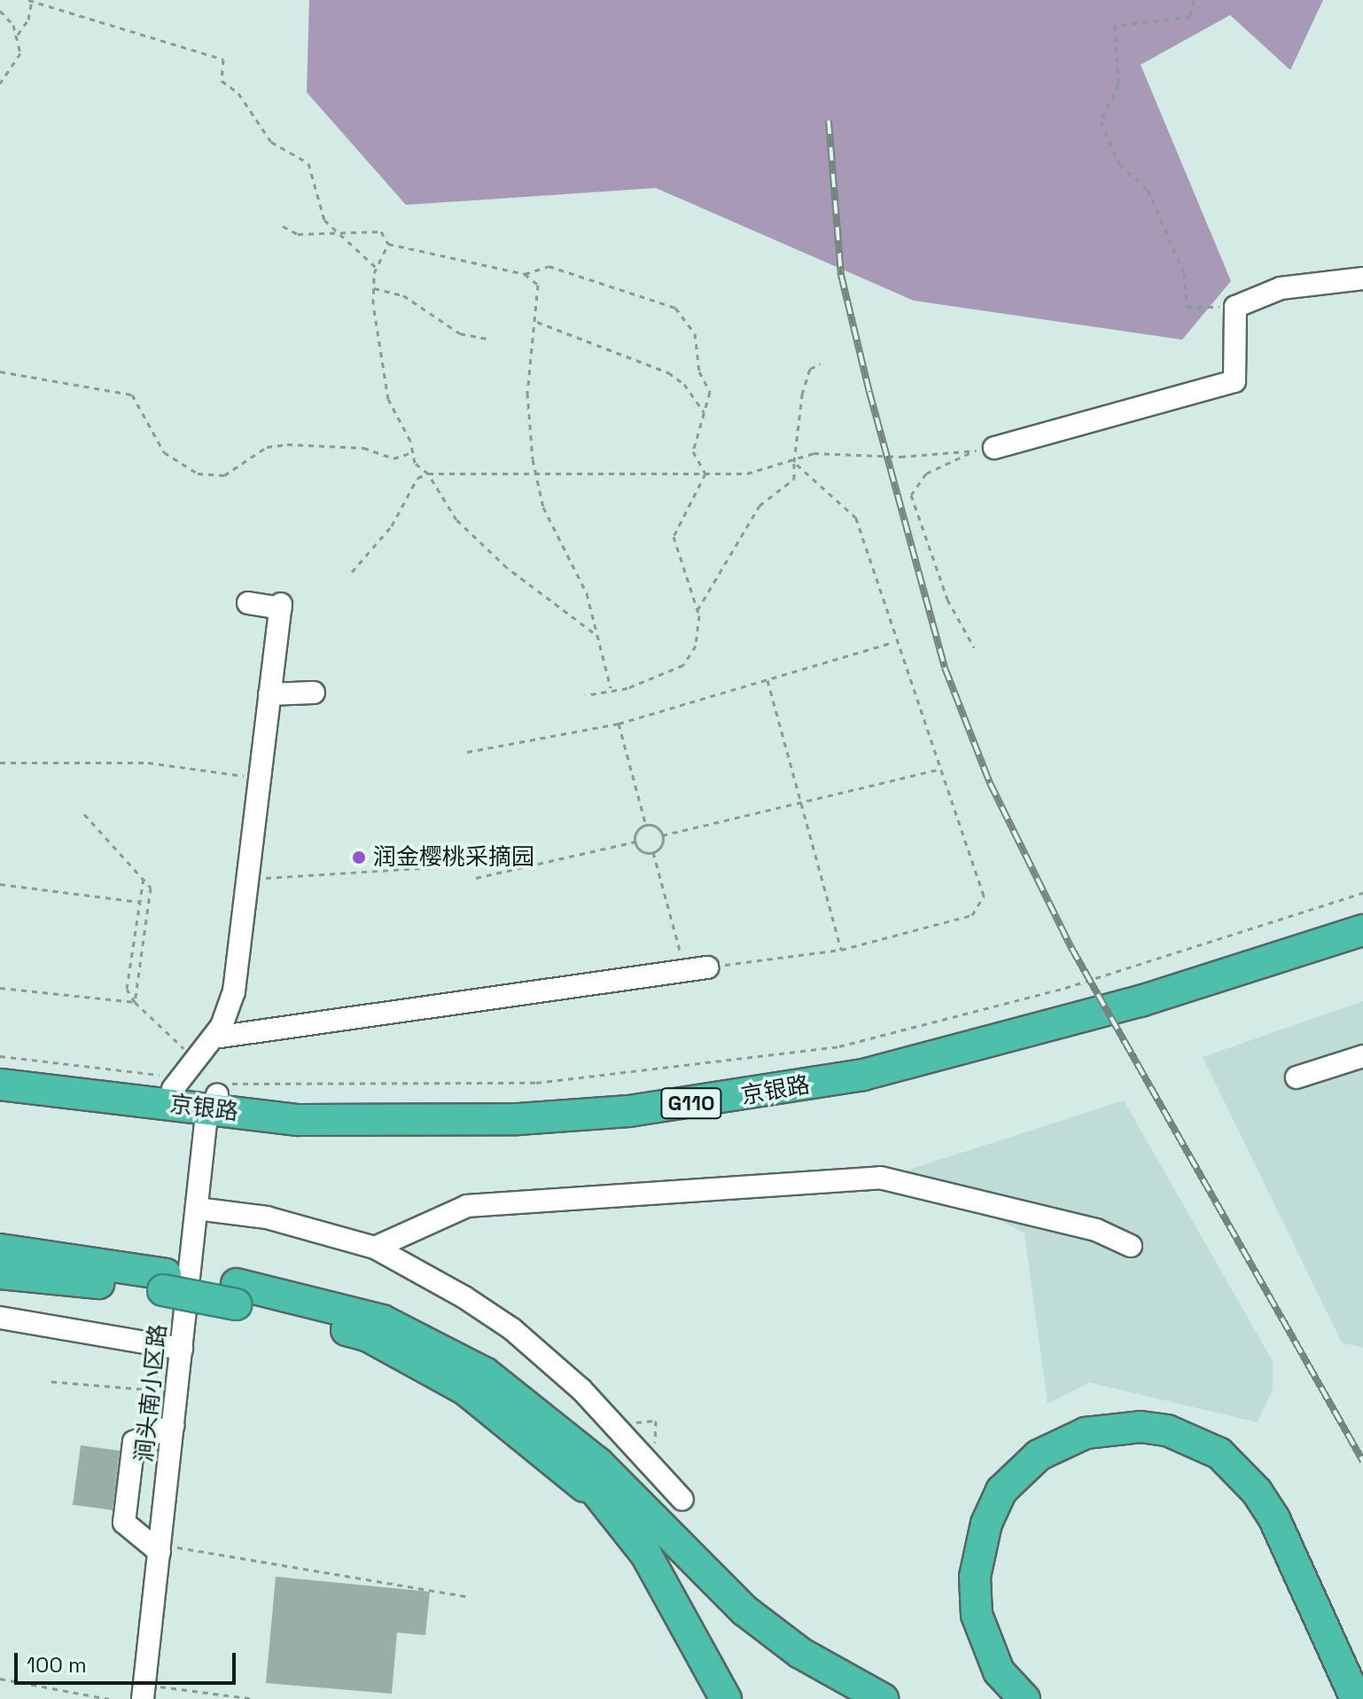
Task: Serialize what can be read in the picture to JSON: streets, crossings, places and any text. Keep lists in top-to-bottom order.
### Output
{
  "streets": {
    "highway": ["京银路", "G110"],
    "street": ["涧头南小区路"]
  },
  "crossings": [
    ["京银路", "涧头南小区路"]
  ],
  "places": ["润金樱桃采摘园"],
  "scale_bar": "100 m"
}
